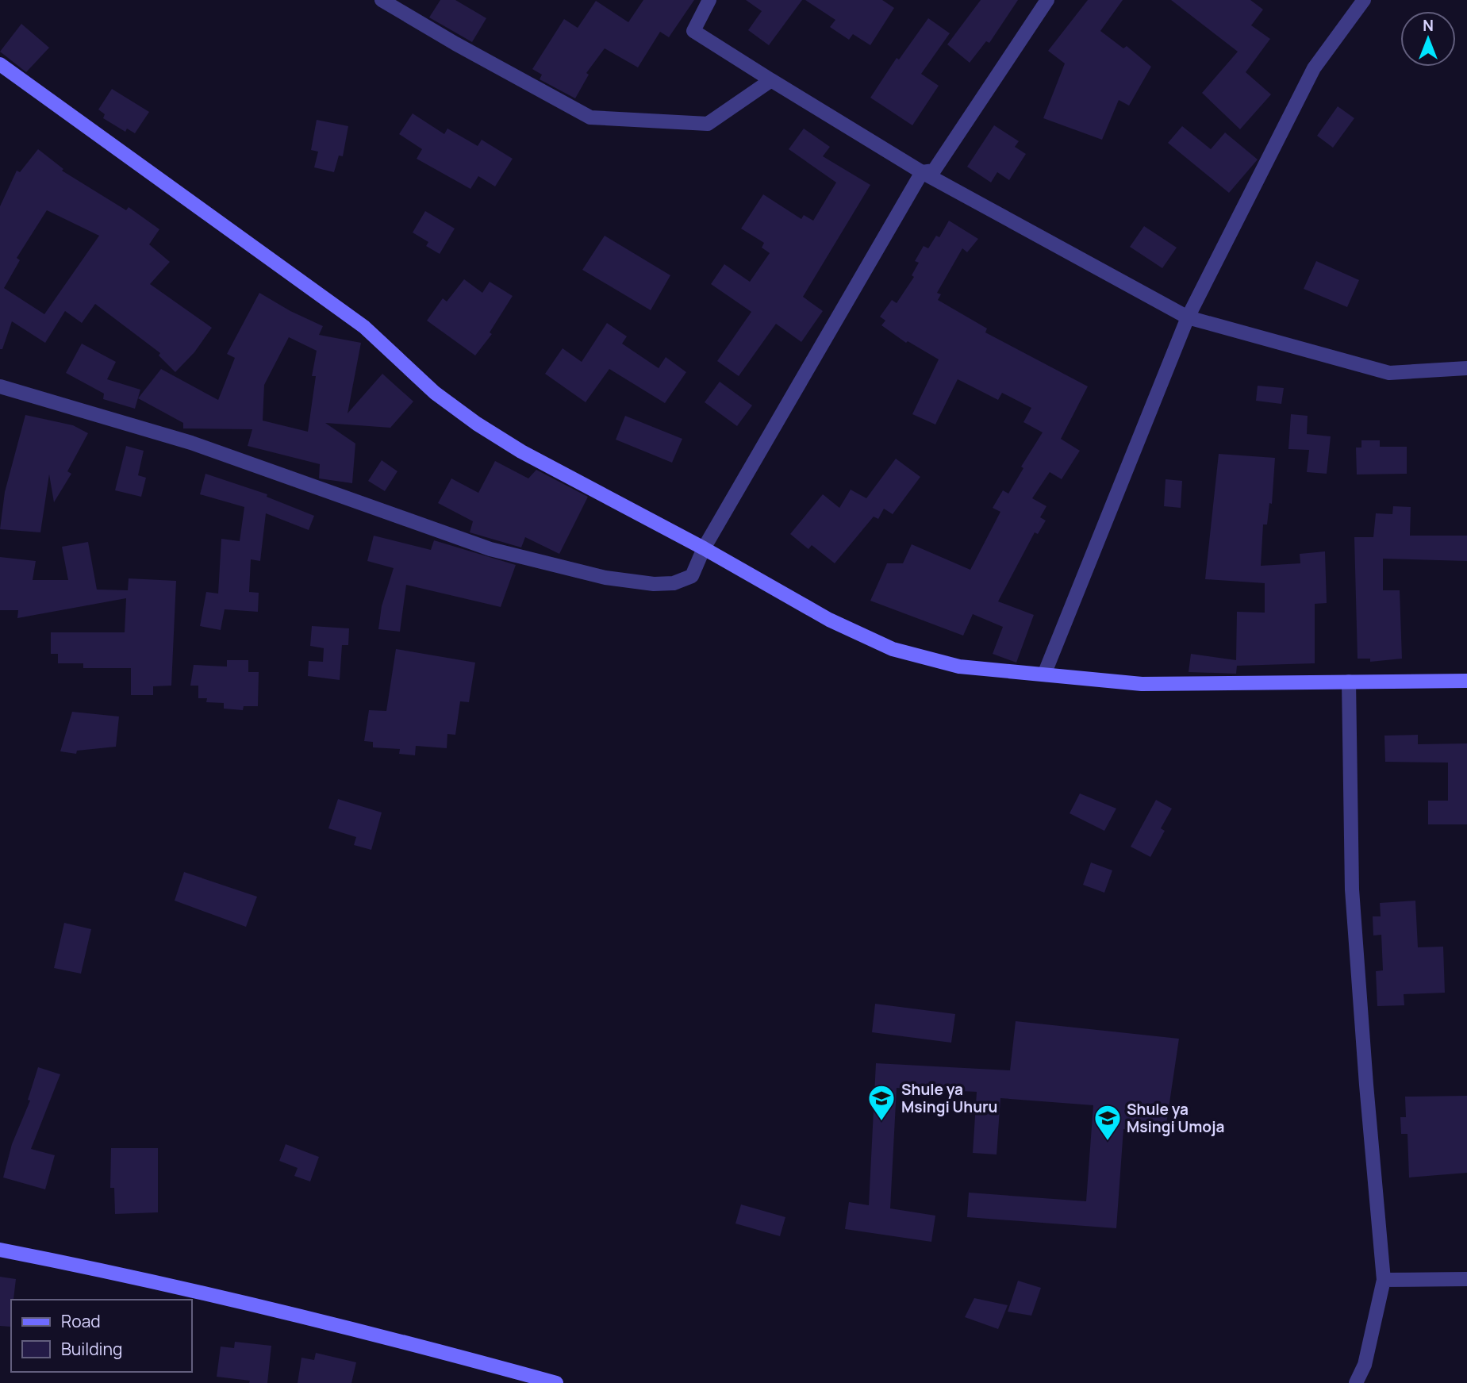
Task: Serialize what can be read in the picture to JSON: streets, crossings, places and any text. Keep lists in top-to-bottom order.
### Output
{
  "places": {
    "school or university": ["Shule ya Msingi Uhuru", "Shule ya Msingi Umoja"]
  },
  "legend": ["Road", "Building"],
  "north": "top"
}
